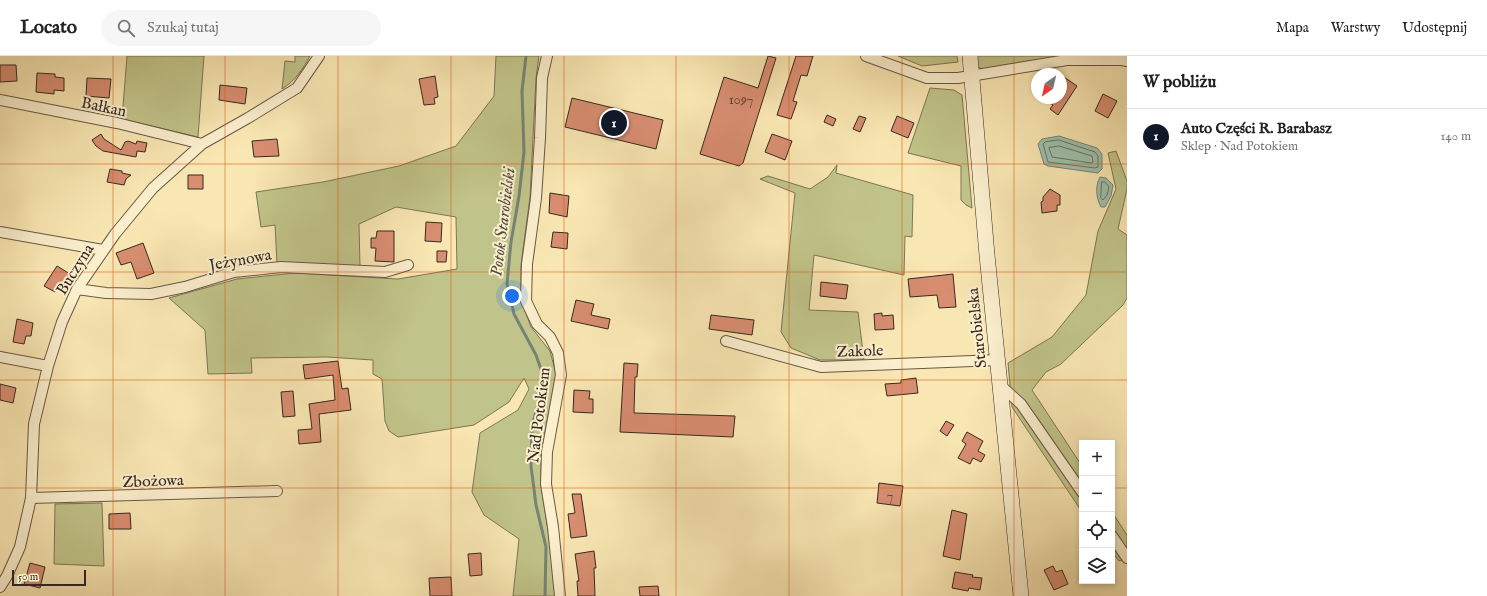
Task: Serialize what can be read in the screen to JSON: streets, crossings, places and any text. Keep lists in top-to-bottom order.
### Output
{
  "streets": {
    "street": [
      "Bałkan",
      "Jeżynowa",
      "Buczyna",
      "Starobielska",
      "Zakole",
      "Nad Potokiem",
      "Zbożowa"
    ]
  },
  "crossings": [
    ["Bałkan", "Buczyna"],
    ["Jeżynowa", "Buczyna"],
    ["Buczyna", "Zbożowa"],
    ["Starobielska", "Zakole"]
  ],
  "water": ["Potok Starobielski"],
  "house_numbers": ["1097", "7"],
  "scale_bar": "50 m",
  "north": "bottom left",
  "page": {
    "header": "Locato",
    "search": "Szukaj tutaj",
    "nav": ["Mapa", "Warstwy", "Udostępnij"],
    "heading": "W pobliżu",
    "pins": "1",
    "list": [
      {
        "mark": "1",
        "name": "Auto Części R. Barabasz",
        "note": "Sklep · Nad Potokiem",
        "value": "140 m"
      }
    ],
    "map_buttons": ["+", "−"],
    "scale": "50 m"
  }
}
